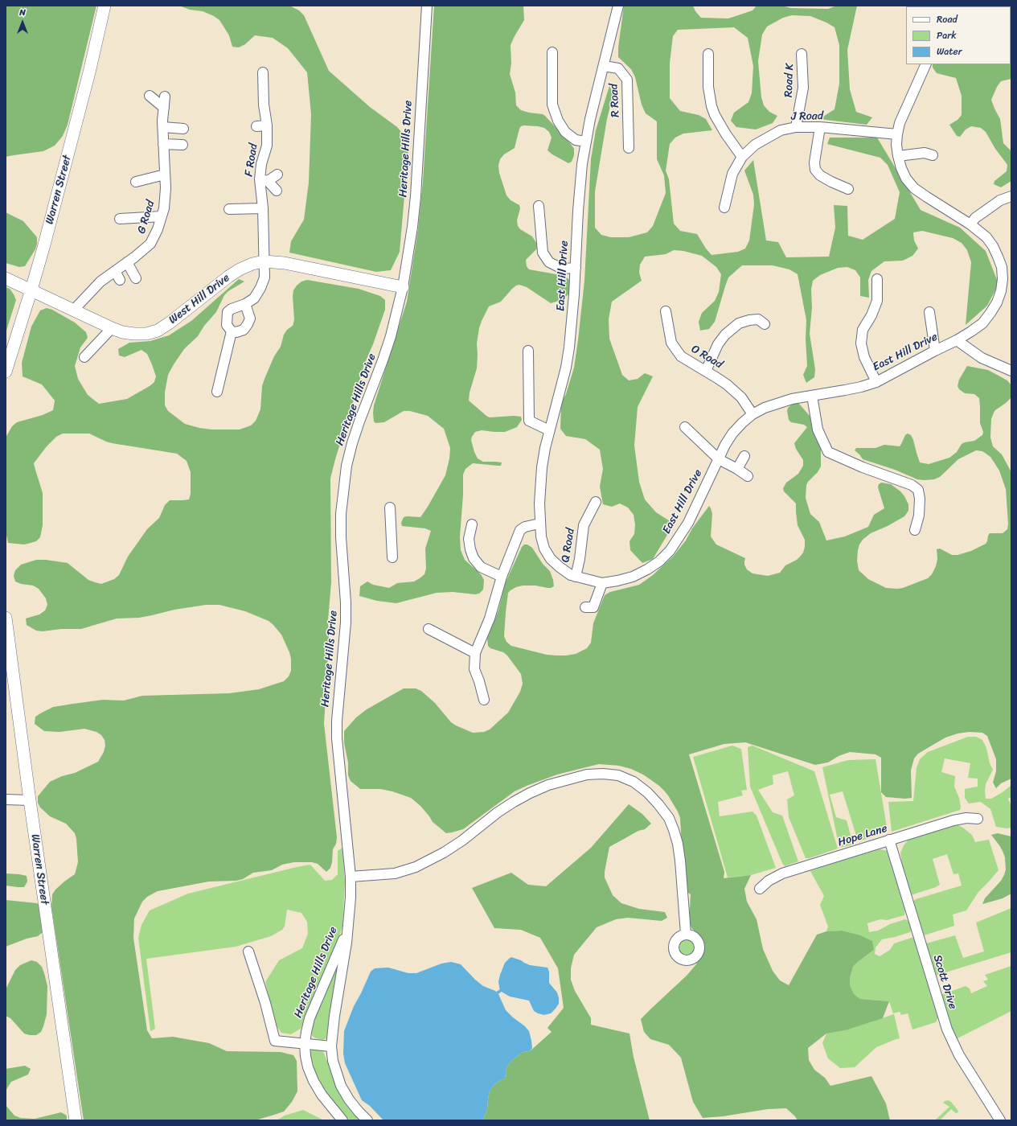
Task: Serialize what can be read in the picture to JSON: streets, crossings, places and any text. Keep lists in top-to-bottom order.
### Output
{
  "streets": {
    "street": [
      "Road K",
      "R Road",
      "J Road",
      "Heritage Hills Drive",
      "F Road",
      "Warren Street",
      "G Road",
      "East Hill Drive",
      "West Hill Drive",
      "O Road",
      "Q Road",
      "Hope Lane",
      "Scott Drive"
    ]
  },
  "crossings": [
    ["Road K", "J Road"],
    ["R Road", "East Hill Drive"],
    ["J Road", "East Hill Drive"],
    ["Heritage Hills Drive", "West Hill Drive"],
    ["F Road", "West Hill Drive"],
    ["Warren Street", "West Hill Drive"],
    ["G Road", "West Hill Drive"],
    ["East Hill Drive", "O Road"],
    ["East Hill Drive", "Q Road"],
    ["Hope Lane", "Scott Drive"]
  ],
  "legend": ["Road", "Park", "Water"],
  "north": "top"
}
